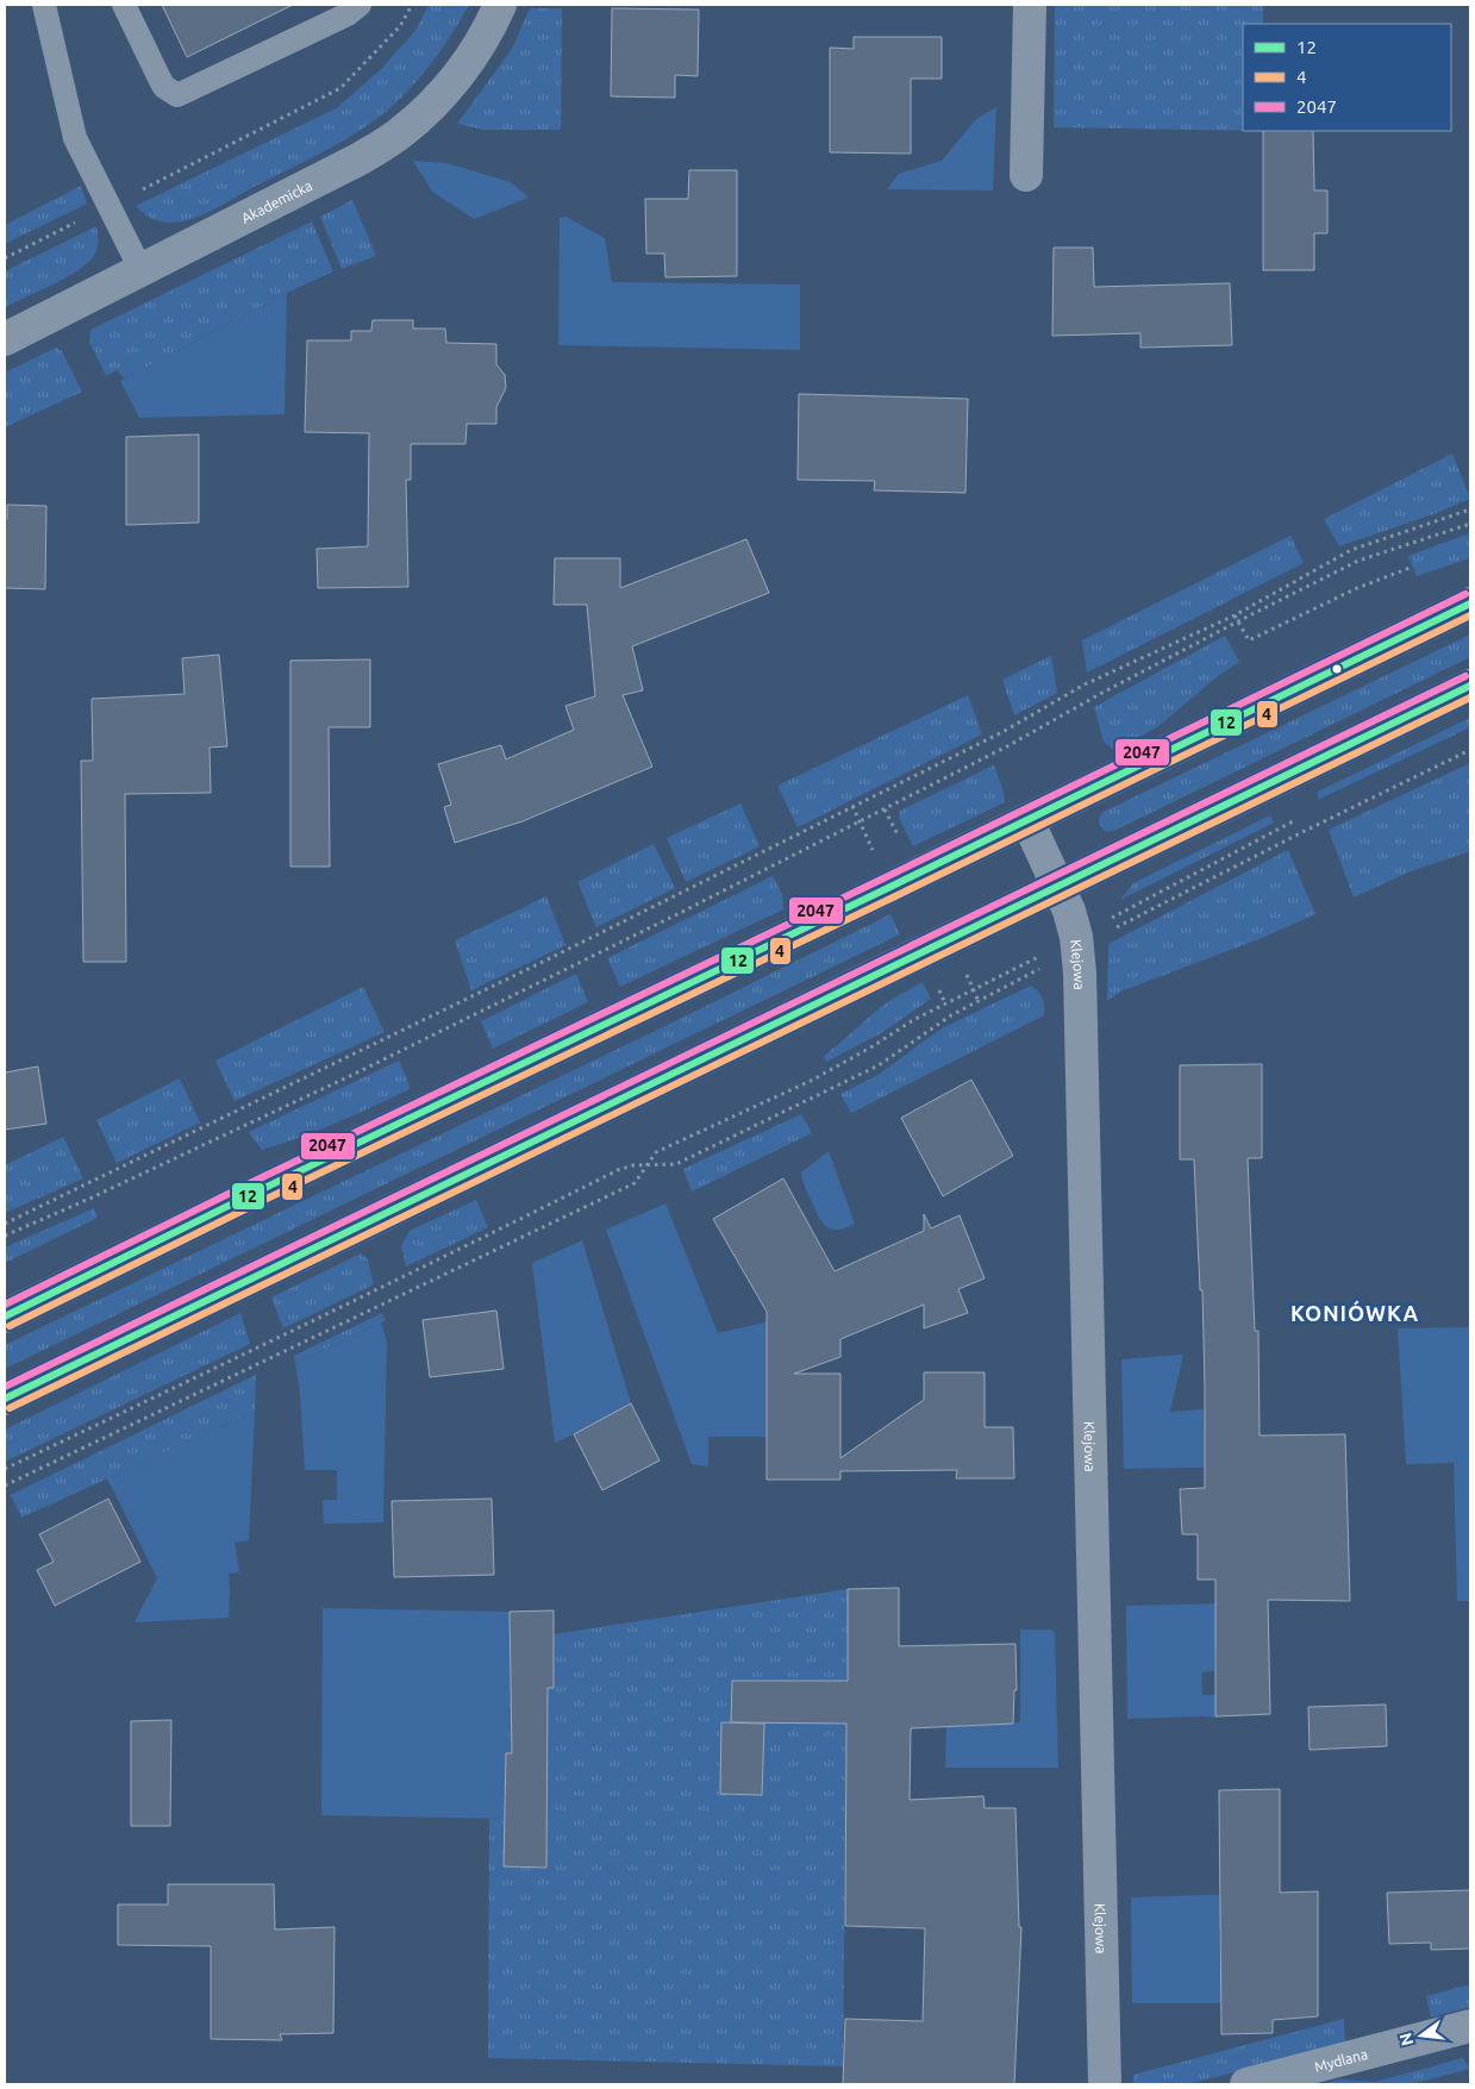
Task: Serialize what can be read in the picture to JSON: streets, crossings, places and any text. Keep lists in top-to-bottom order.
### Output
{
  "streets": {
    "street": ["Akademicka", "Klejowa", "Mydlana"]
  },
  "districts": ["KONIÓWKA"],
  "lines": ["transit line 2047", "transit line 12", "transit line 4"],
  "legend": ["12", "4", "2047"],
  "north": "left"
}
